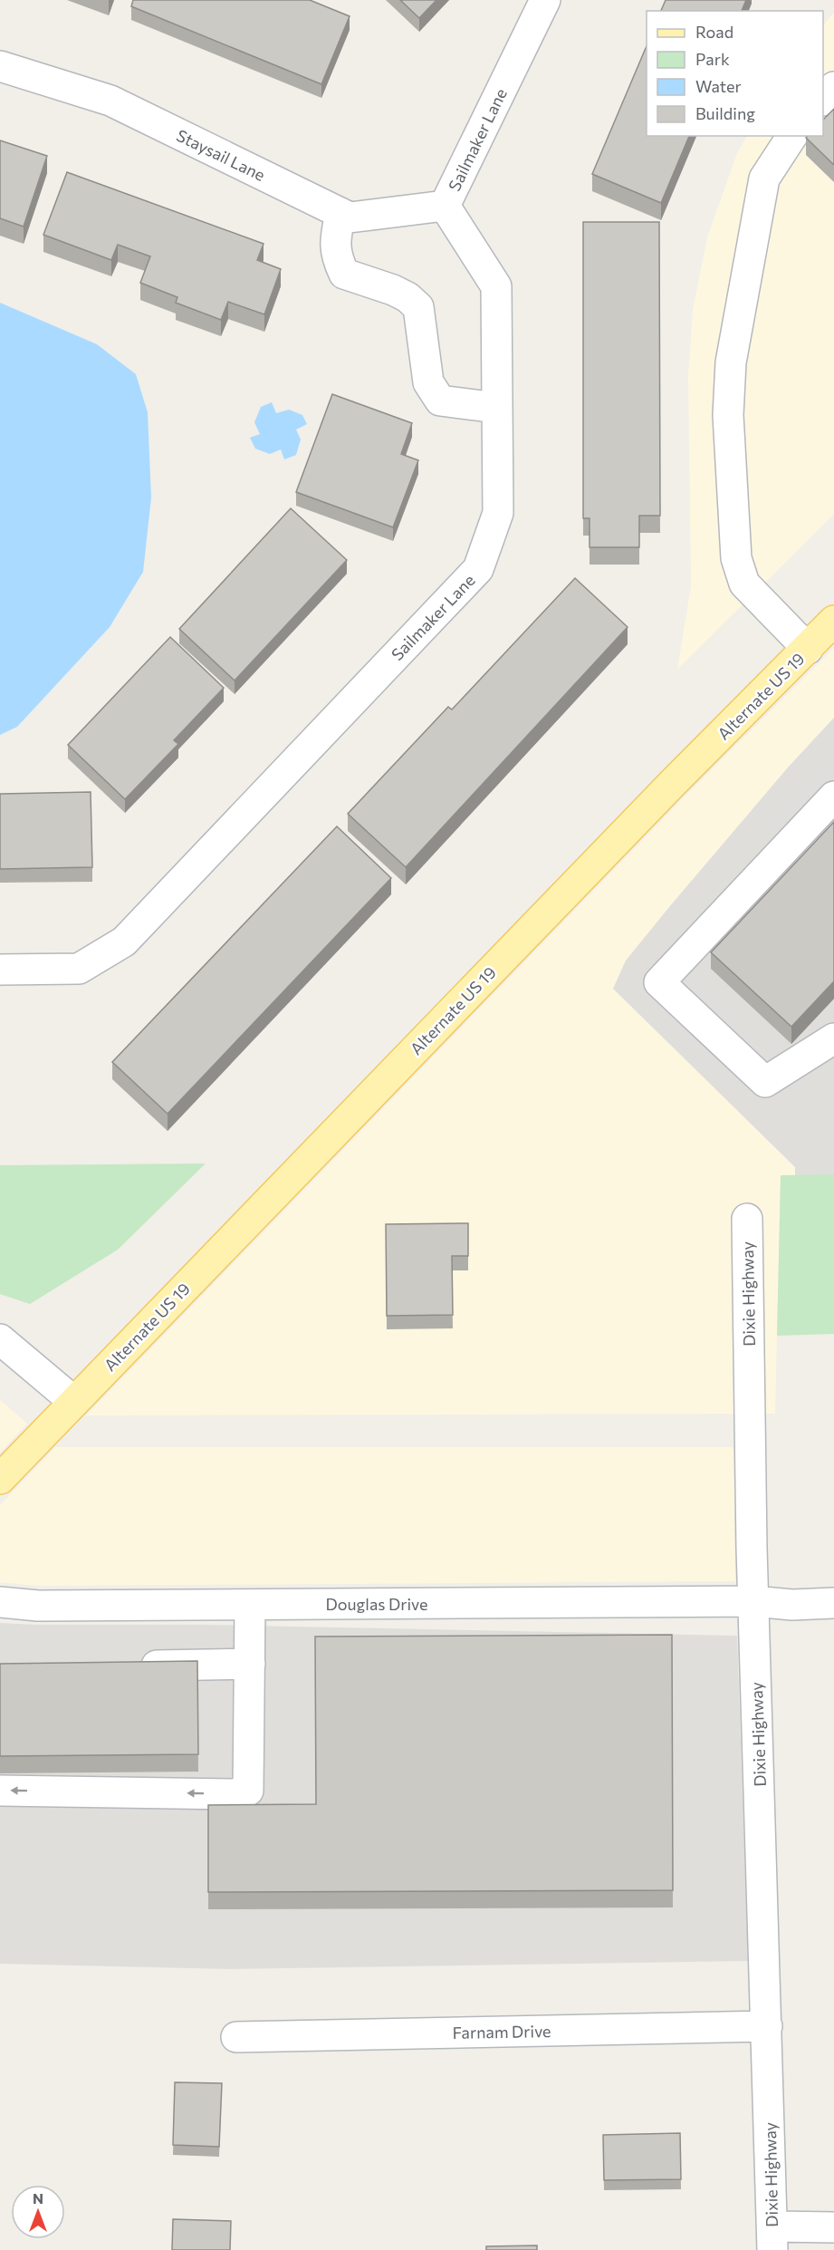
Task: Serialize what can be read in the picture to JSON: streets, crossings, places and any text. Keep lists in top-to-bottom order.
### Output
{
  "streets": {
    "main road": ["Alternate US 19"],
    "street": [
      "Sailmaker Lane",
      "Staysail Lane",
      "Dixie Highway",
      "Douglas Drive",
      "Farnam Drive"
    ]
  },
  "crossings": [
    ["Sailmaker Lane", "Staysail Lane"],
    ["Dixie Highway", "Douglas Drive"],
    ["Dixie Highway", "Farnam Drive"]
  ],
  "legend": [
    "Road",
    "Park",
    "Water",
    "Building"
  ],
  "north": "top"
}
